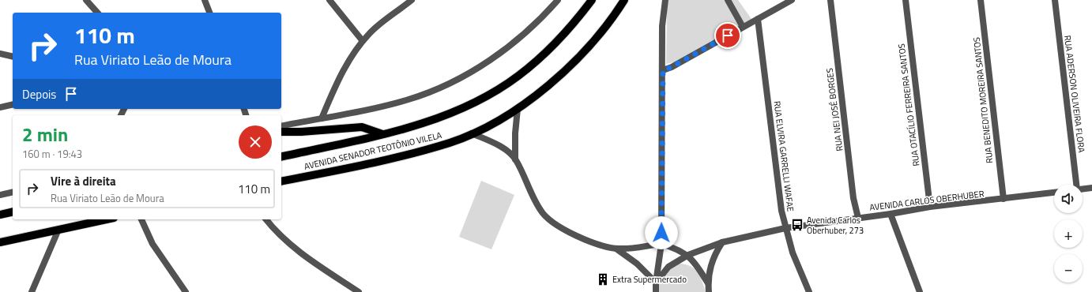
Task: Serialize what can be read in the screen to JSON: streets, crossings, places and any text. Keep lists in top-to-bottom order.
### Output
{
  "streets": {
    "main road": ["AVENIDA SENADOR TEOTÔNIO VILELA"],
    "street": [
      "RUA ADERSON OLIVEIRA FLORA",
      "RUA BENEDITO MOREIRA SANTOS",
      "RUA OTACÍLIO FERREIRA SANTOS",
      "RUA NEI JOSÉ BORGES",
      "RUA ELVIRA GARRELLI WAFAE",
      "AVENIDA CARLOS OBERHUBER"
    ]
  },
  "crossings": [
    ["RUA BENEDITO MOREIRA SANTOS", "AVENIDA CARLOS OBERHUBER"],
    ["RUA OTACÍLIO FERREIRA SANTOS", "AVENIDA CARLOS OBERHUBER"],
    ["RUA NEI JOSÉ BORGES", "AVENIDA CARLOS OBERHUBER"],
    ["RUA ELVIRA GARRELLI WAFAE", "AVENIDA CARLOS OBERHUBER"]
  ],
  "places": {
    "bus stop": ["Avenida Carlos Oberhuber, 273"],
    "building": ["Extra Supermercado"]
  },
  "page": {
    "turn": ["110 m", "Rua Viriato Leão de Moura"],
    "then": "Depois",
    "heading": ["2 min", "160 m · 19:43"],
    "list": [
      {
        "name": "Vire à direita",
        "note": "Rua Viriato Leão de Moura",
        "value": "110 m"
      }
    ],
    "map_buttons": ["+", "−"]
  }
}
